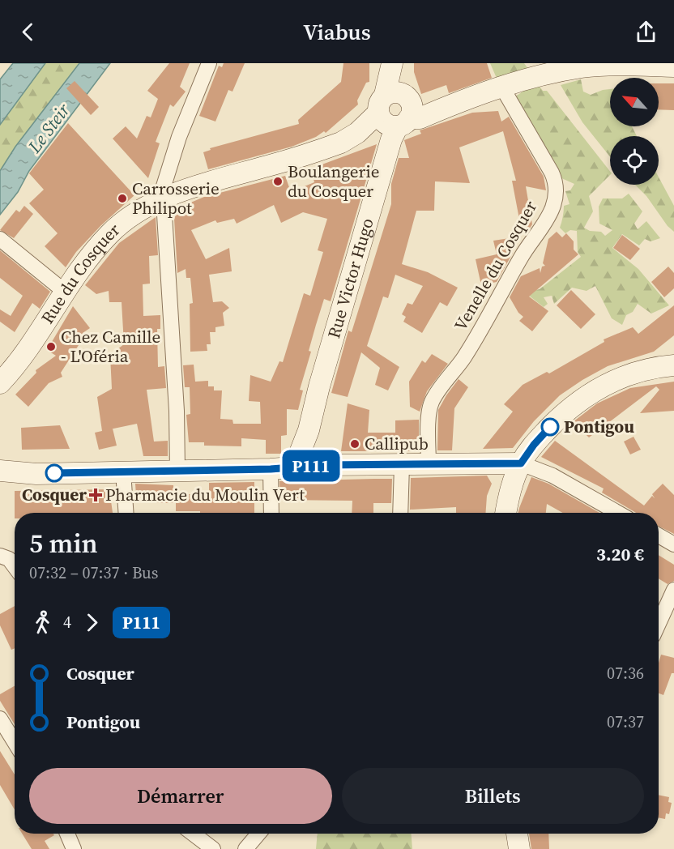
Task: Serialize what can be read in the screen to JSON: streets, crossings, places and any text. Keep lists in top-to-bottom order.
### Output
{
  "streets": {
    "street": ["Venelle du Cosquer", "Rue du Cosquer", "Rue Victor Hugo"]
  },
  "crossings": [
    ["Venelle du Cosquer", "Rue du Cosquer"],
    ["Rue du Cosquer", "Rue Victor Hugo"]
  ],
  "water": ["Le Steir"],
  "places": {
    "other": [
      "Boulangerie du Cosquer",
      "Carrosserie Philipot",
      "Chez Camille - L'Oféria",
      "Pontigou",
      "Callipub",
      "Cosquer"
    ],
    "health": ["Pharmacie du Moulin Vert"]
  },
  "lines": ["bus line P111"],
  "north": "top left",
  "page": {
    "header": "Viabus",
    "on_map": "P111",
    "heading": ["5 min", "07:32 – 07:37 · Bus", "3.20 €"],
    "legs": ["4", "P111"],
    "list": [
      {
        "name": "Cosquer",
        "value": "07:36"
      },
      {
        "name": "Pontigou",
        "value": "07:37"
      }
    ],
    "buttons": ["Démarrer", "Billets"]
  }
}
